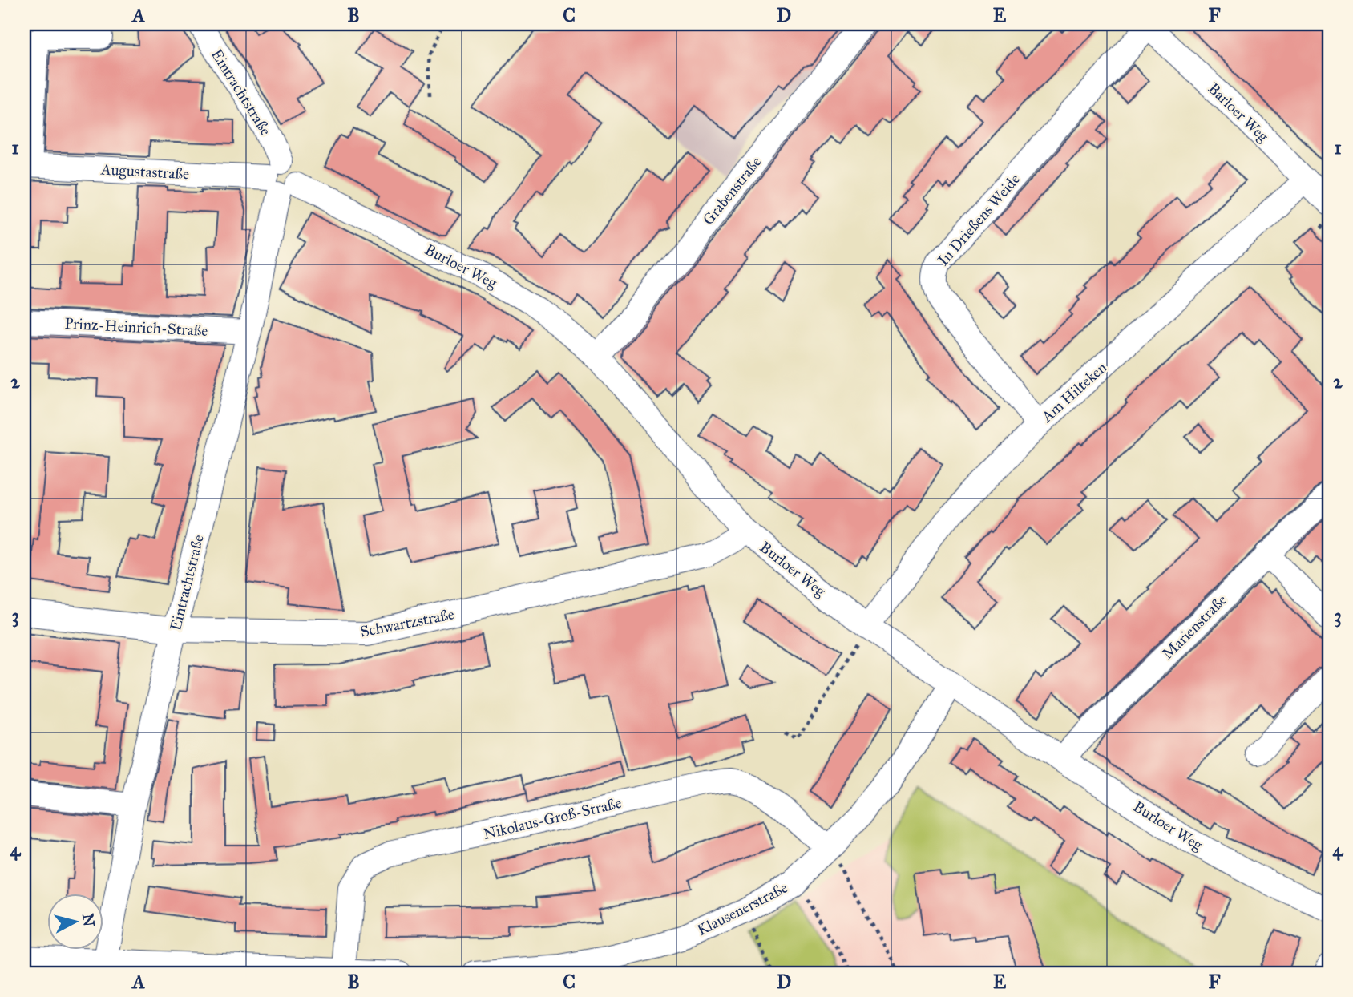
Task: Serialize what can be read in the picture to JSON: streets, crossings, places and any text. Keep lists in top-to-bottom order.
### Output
{
  "streets": {
    "street": [
      "Eintrachtstraße",
      "Barloer Weg",
      "Augustastraße",
      "Grabenstraße",
      "In Drießens Weide",
      "Burloer Weg",
      "Prinz-Heinrich-Straße",
      "Am Hilteken",
      "Schwartzstraße",
      "Marienstraße",
      "Nikolaus-Groß-Straße",
      "Klausenerstraße"
    ]
  },
  "crossings": [
    ["Eintrachtstraße", "Augustastraße"],
    ["Eintrachtstraße", "Burloer Weg"],
    ["Eintrachtstraße", "Prinz-Heinrich-Straße"],
    ["Eintrachtstraße", "Schwartzstraße"],
    ["Barloer Weg", "In Drießens Weide"],
    ["Barloer Weg", "Am Hilteken"],
    ["Augustastraße", "Burloer Weg"],
    ["Grabenstraße", "Burloer Weg"],
    ["In Drießens Weide", "Am Hilteken"],
    ["Burloer Weg", "Am Hilteken"],
    ["Burloer Weg", "Schwartzstraße"],
    ["Burloer Weg", "Marienstraße"],
    ["Burloer Weg", "Klausenerstraße"],
    ["Nikolaus-Groß-Straße", "Klausenerstraße"]
  ],
  "north": "right",
  "grid": {
    "columns": [
      "A",
      "B",
      "C",
      "D",
      "E",
      "F"
    ],
    "rows": [
      "1",
      "2",
      "3",
      "4"
    ]
  }
}
